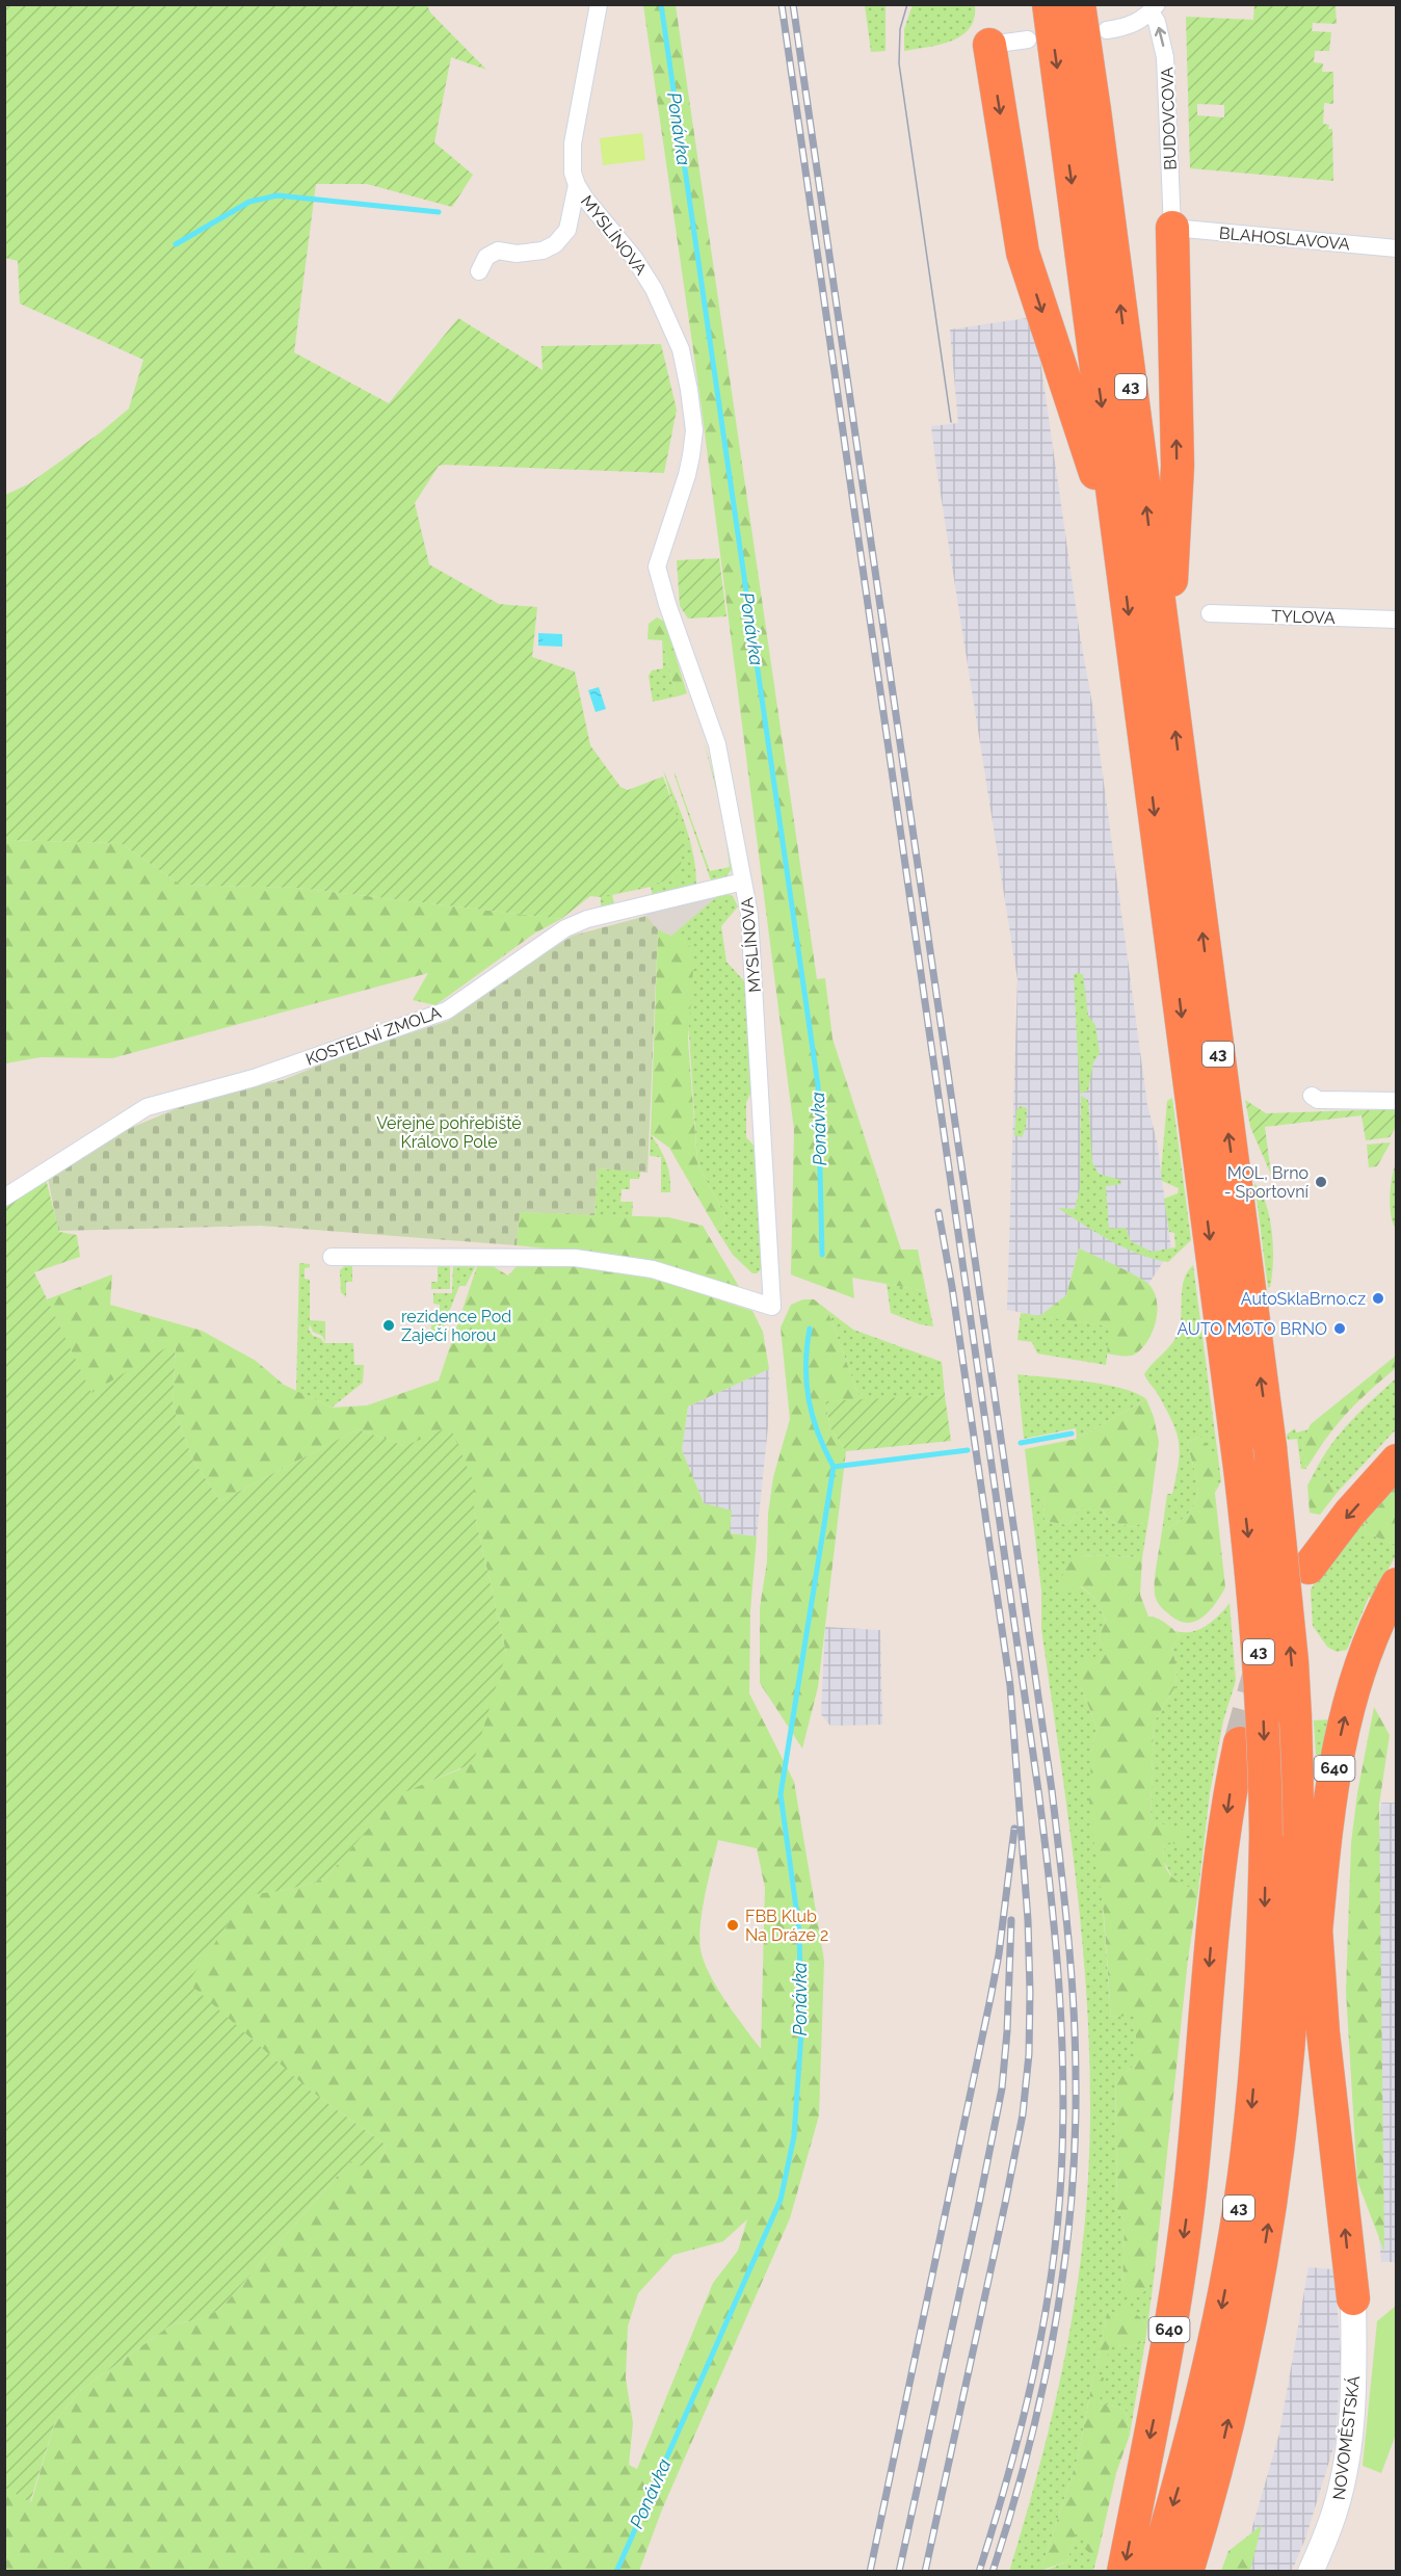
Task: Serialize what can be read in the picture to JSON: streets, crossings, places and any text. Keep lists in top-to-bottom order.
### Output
{
  "streets": {
    "highway": ["43", "640"],
    "street": [
      "BUDOVCOVA",
      "MYSLÍNOVA",
      "BLAHOSLAVOVA",
      "TYLOVA",
      "KOSTELNÍ ZMOLA",
      "NOVOMĚSTSKÁ"
    ]
  },
  "crossings": [
    ["BUDOVCOVA", "BLAHOSLAVOVA"],
    ["MYSLÍNOVA", "KOSTELNÍ ZMOLA"],
    ["43", "640"]
  ],
  "one_way": ["BUDOVCOVA"],
  "water": ["Ponávka"],
  "parks": ["Veřejné pohřebiště Královo Pole"],
  "places": [
    "MOL, Brno - Sportovní",
    "AutoSklaBrno.cz",
    "rezidence Pod Zaječí horou",
    "AUTO MOTO BRNO",
    "FBB Klub Na Dráze 2"
  ]
}
